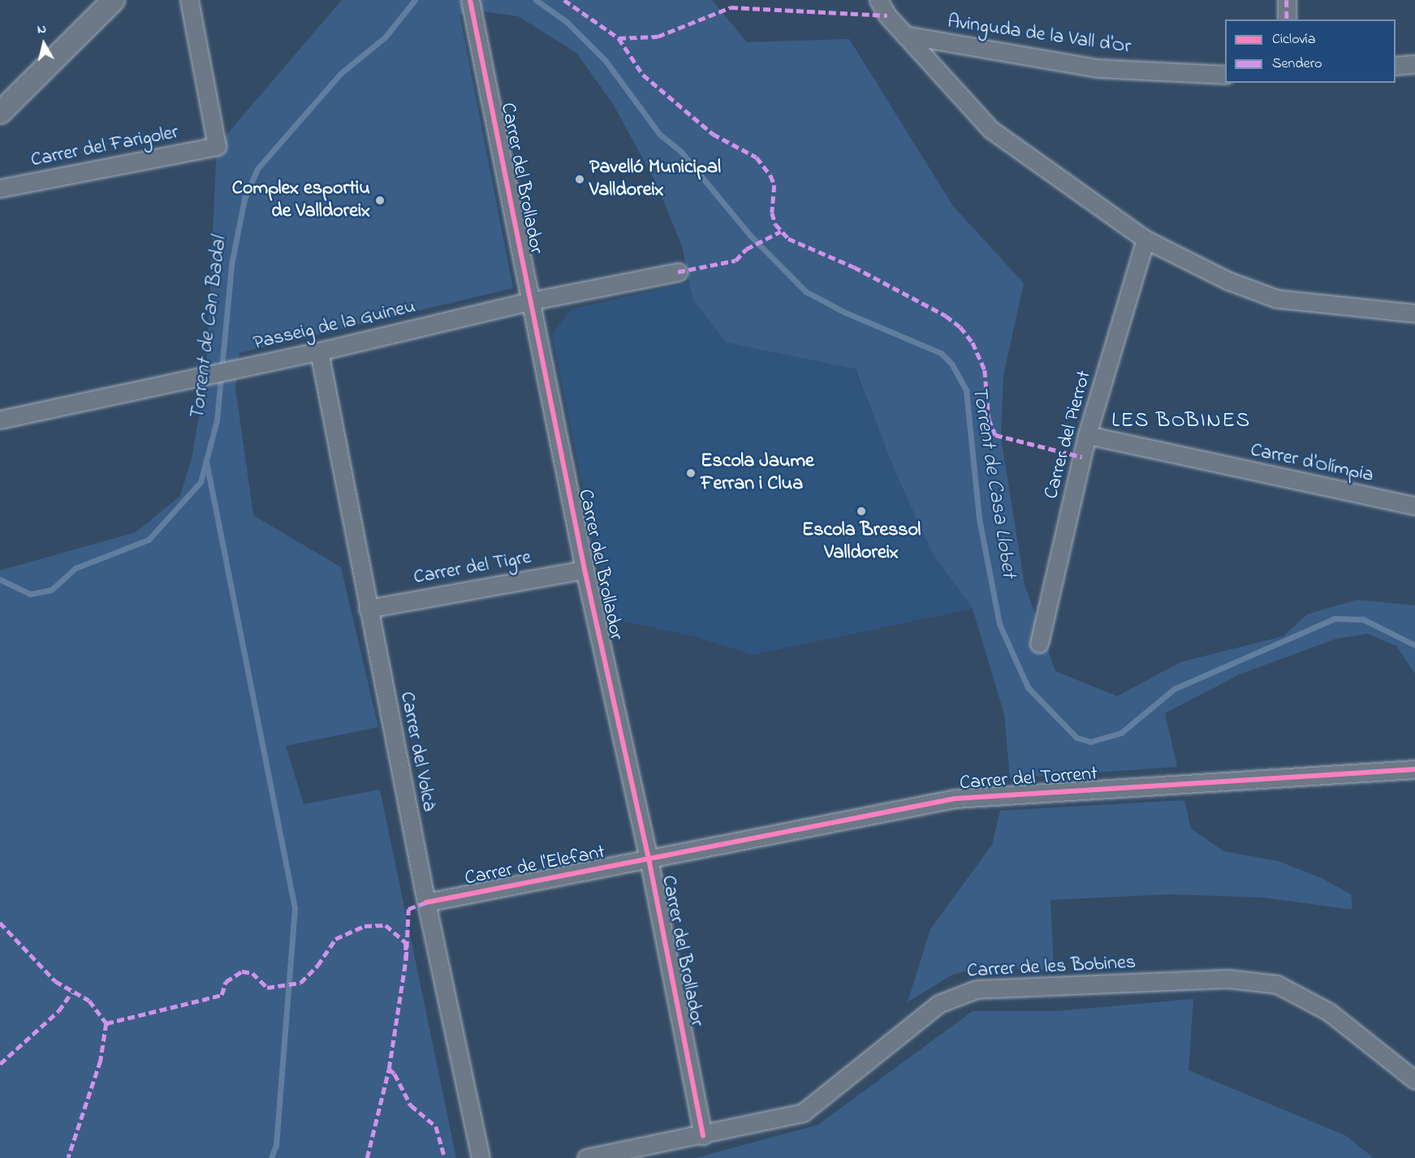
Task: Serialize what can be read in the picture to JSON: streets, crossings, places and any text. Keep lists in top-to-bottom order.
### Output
{
  "streets": {
    "street": [
      "Avinguda de la Vall d'Or",
      "Carrer del Farigoler",
      "Carrer del Brollador",
      "Passeig de la Guineu",
      "Carrer del Pierrot",
      "Carrer d'Olímpia",
      "Carrer del Tigre",
      "Carrer del Volcà",
      "Carrer del Torrent",
      "Carrer de l'Elefant",
      "Carrer de les Bobines"
    ]
  },
  "crossings": [
    ["Carrer del Brollador", "Passeig de la Guineu"],
    ["Carrer del Brollador", "Carrer del Tigre"],
    ["Carrer del Brollador", "Carrer del Torrent"],
    ["Carrer del Brollador", "Carrer de l'Elefant"],
    ["Carrer del Brollador", "Carrer de les Bobines"],
    ["Passeig de la Guineu", "Carrer del Volcà"],
    ["Carrer del Pierrot", "Carrer d'Olímpia"],
    ["Carrer del Tigre", "Carrer del Volcà"],
    ["Carrer del Volcà", "Carrer de l'Elefant"],
    ["Carrer del Torrent", "Carrer de l'Elefant"]
  ],
  "districts": ["LES BOBINES"],
  "water": ["Torrent de Can Badal", "Torrent de Casa Llobet"],
  "places": [
    "Pavelló Municipal Valldoreix",
    "Complex esportiu de Valldoreix",
    "Escola Jaume Ferran i Clua",
    "Escola Bressol Valldoreix"
  ],
  "legend": ["Ciclovía", "Sendero"],
  "north": "top"
}
